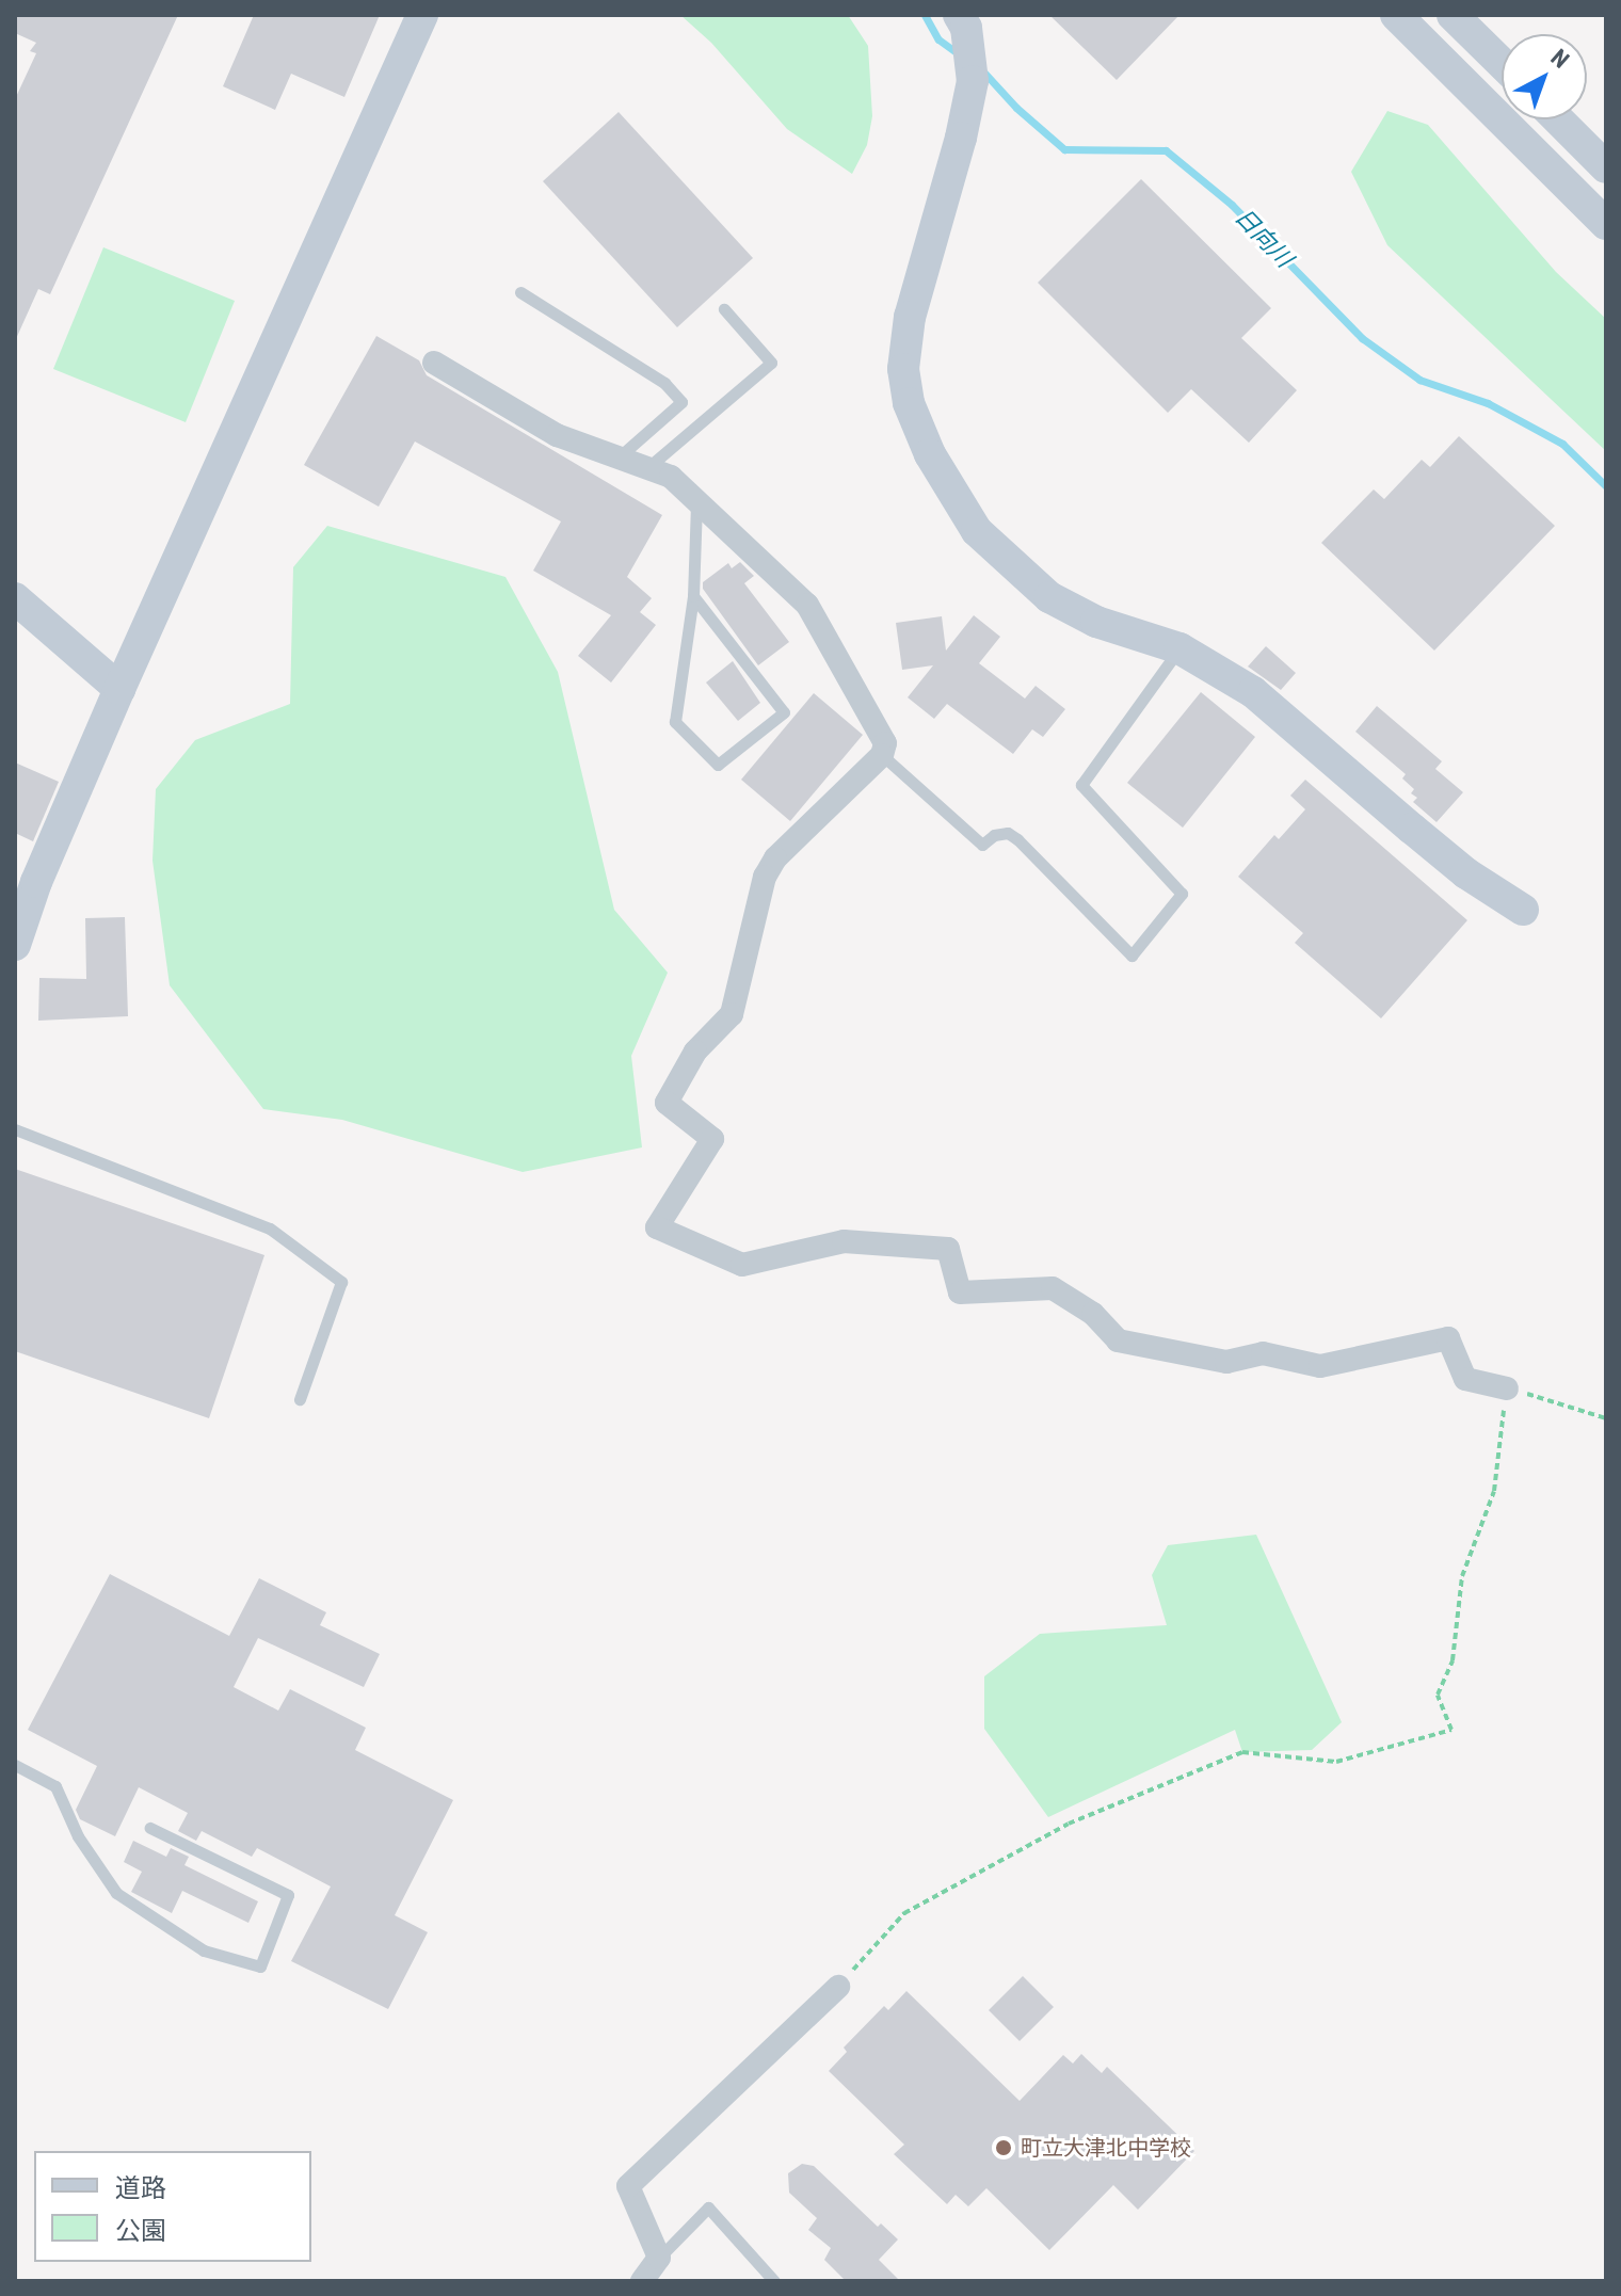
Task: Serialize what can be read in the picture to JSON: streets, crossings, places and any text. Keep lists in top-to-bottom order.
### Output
{
  "water": ["日向川"],
  "places": ["町立大津北中学校"],
  "legend": ["道路", "公園"],
  "north": "top right"
}
